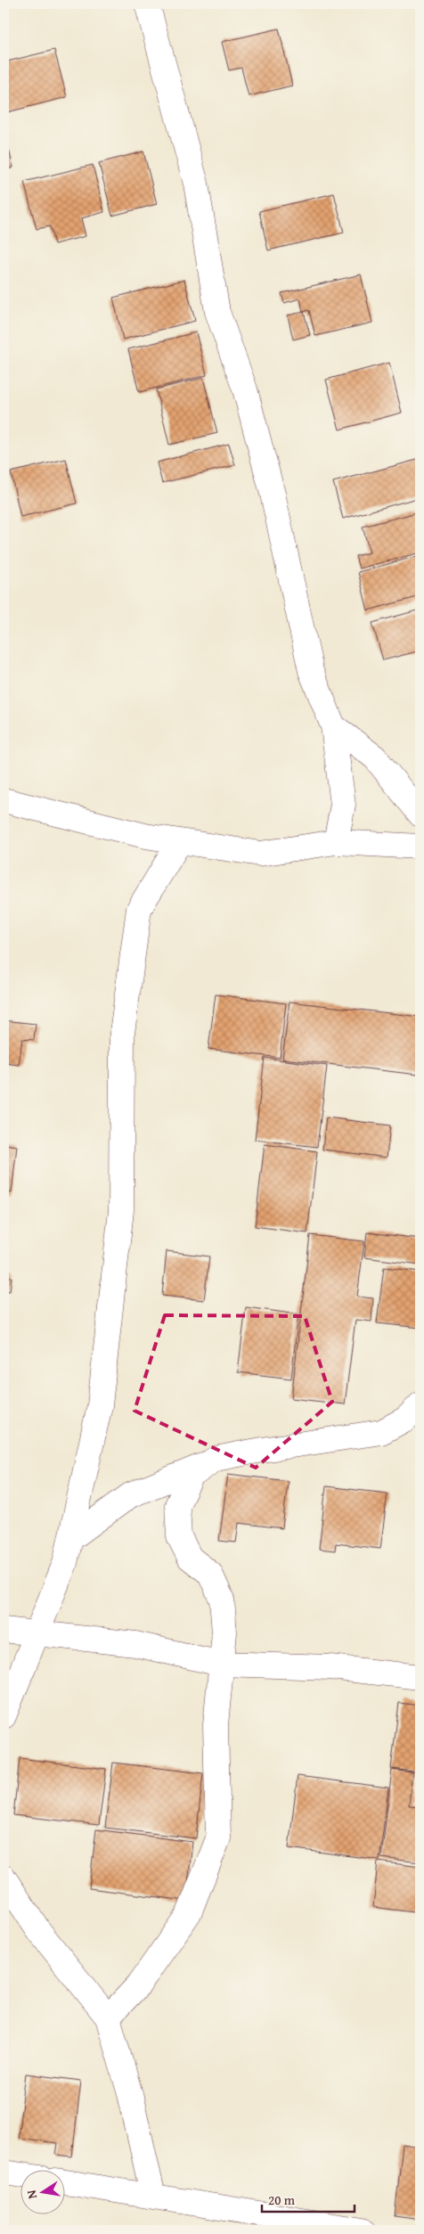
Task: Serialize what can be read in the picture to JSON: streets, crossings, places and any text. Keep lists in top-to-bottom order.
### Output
{
  "scale_bar": "20 m",
  "north": "left"
}
